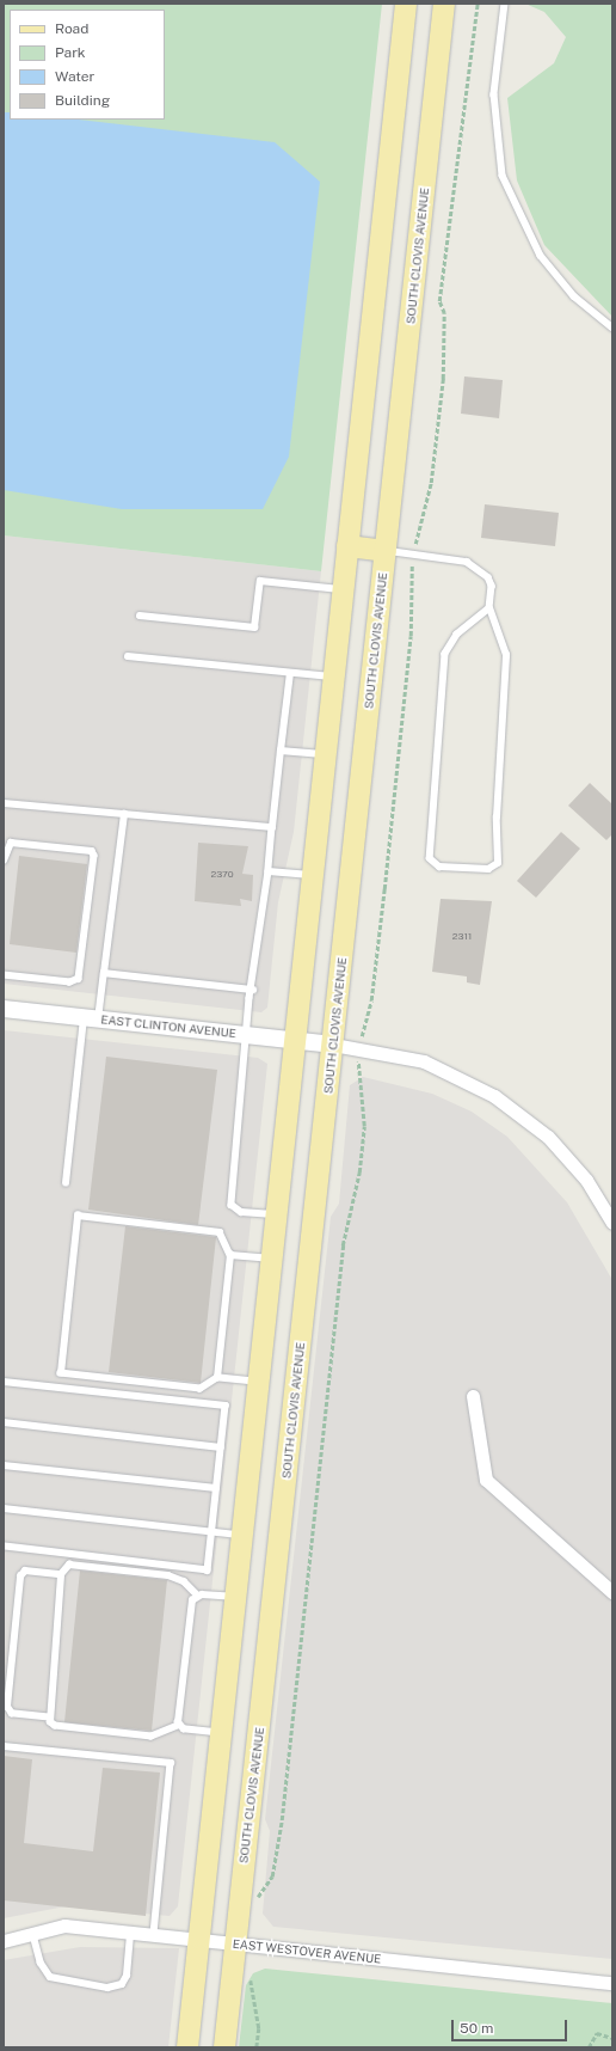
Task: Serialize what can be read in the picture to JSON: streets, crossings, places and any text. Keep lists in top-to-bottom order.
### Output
{
  "streets": {
    "main road": ["SOUTH CLOVIS AVENUE"],
    "street": ["EAST CLINTON AVENUE", "EAST WESTOVER AVENUE"]
  },
  "crossings": [
    ["SOUTH CLOVIS AVENUE", "EAST CLINTON AVENUE"],
    ["SOUTH CLOVIS AVENUE", "EAST WESTOVER AVENUE"]
  ],
  "house_numbers": ["2370", "2311"],
  "legend": [
    "Road",
    "Park",
    "Water",
    "Building"
  ],
  "scale_bar": "50 m"
}
